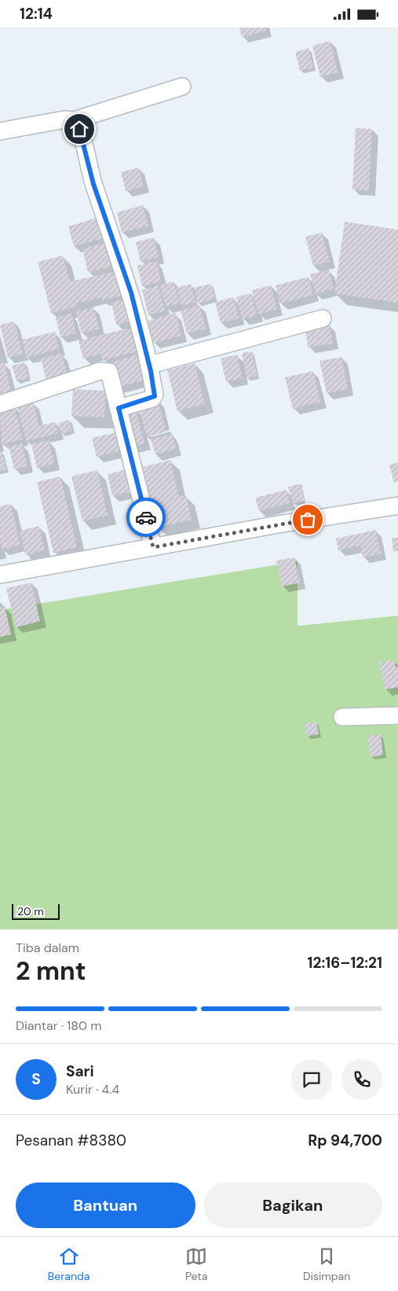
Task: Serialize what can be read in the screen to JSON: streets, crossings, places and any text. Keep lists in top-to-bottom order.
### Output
{
  "scale_bar": "20 m",
  "page": {
    "status": "12:14",
    "scale": "20 m",
    "heading": ["2 mnt", "Tiba dalam", "12:16–12:21"],
    "panel": [
      "Sari",
      "Kurir · 4.4",
      "Pesanan #8380",
      "Rp 94,700"
    ],
    "bar": "Diantar · 180 m",
    "round": "S",
    "buttons": ["Bantuan", "Bagikan"],
    "tabs": ["Beranda", "Peta", "Disimpan"]
  }
}
